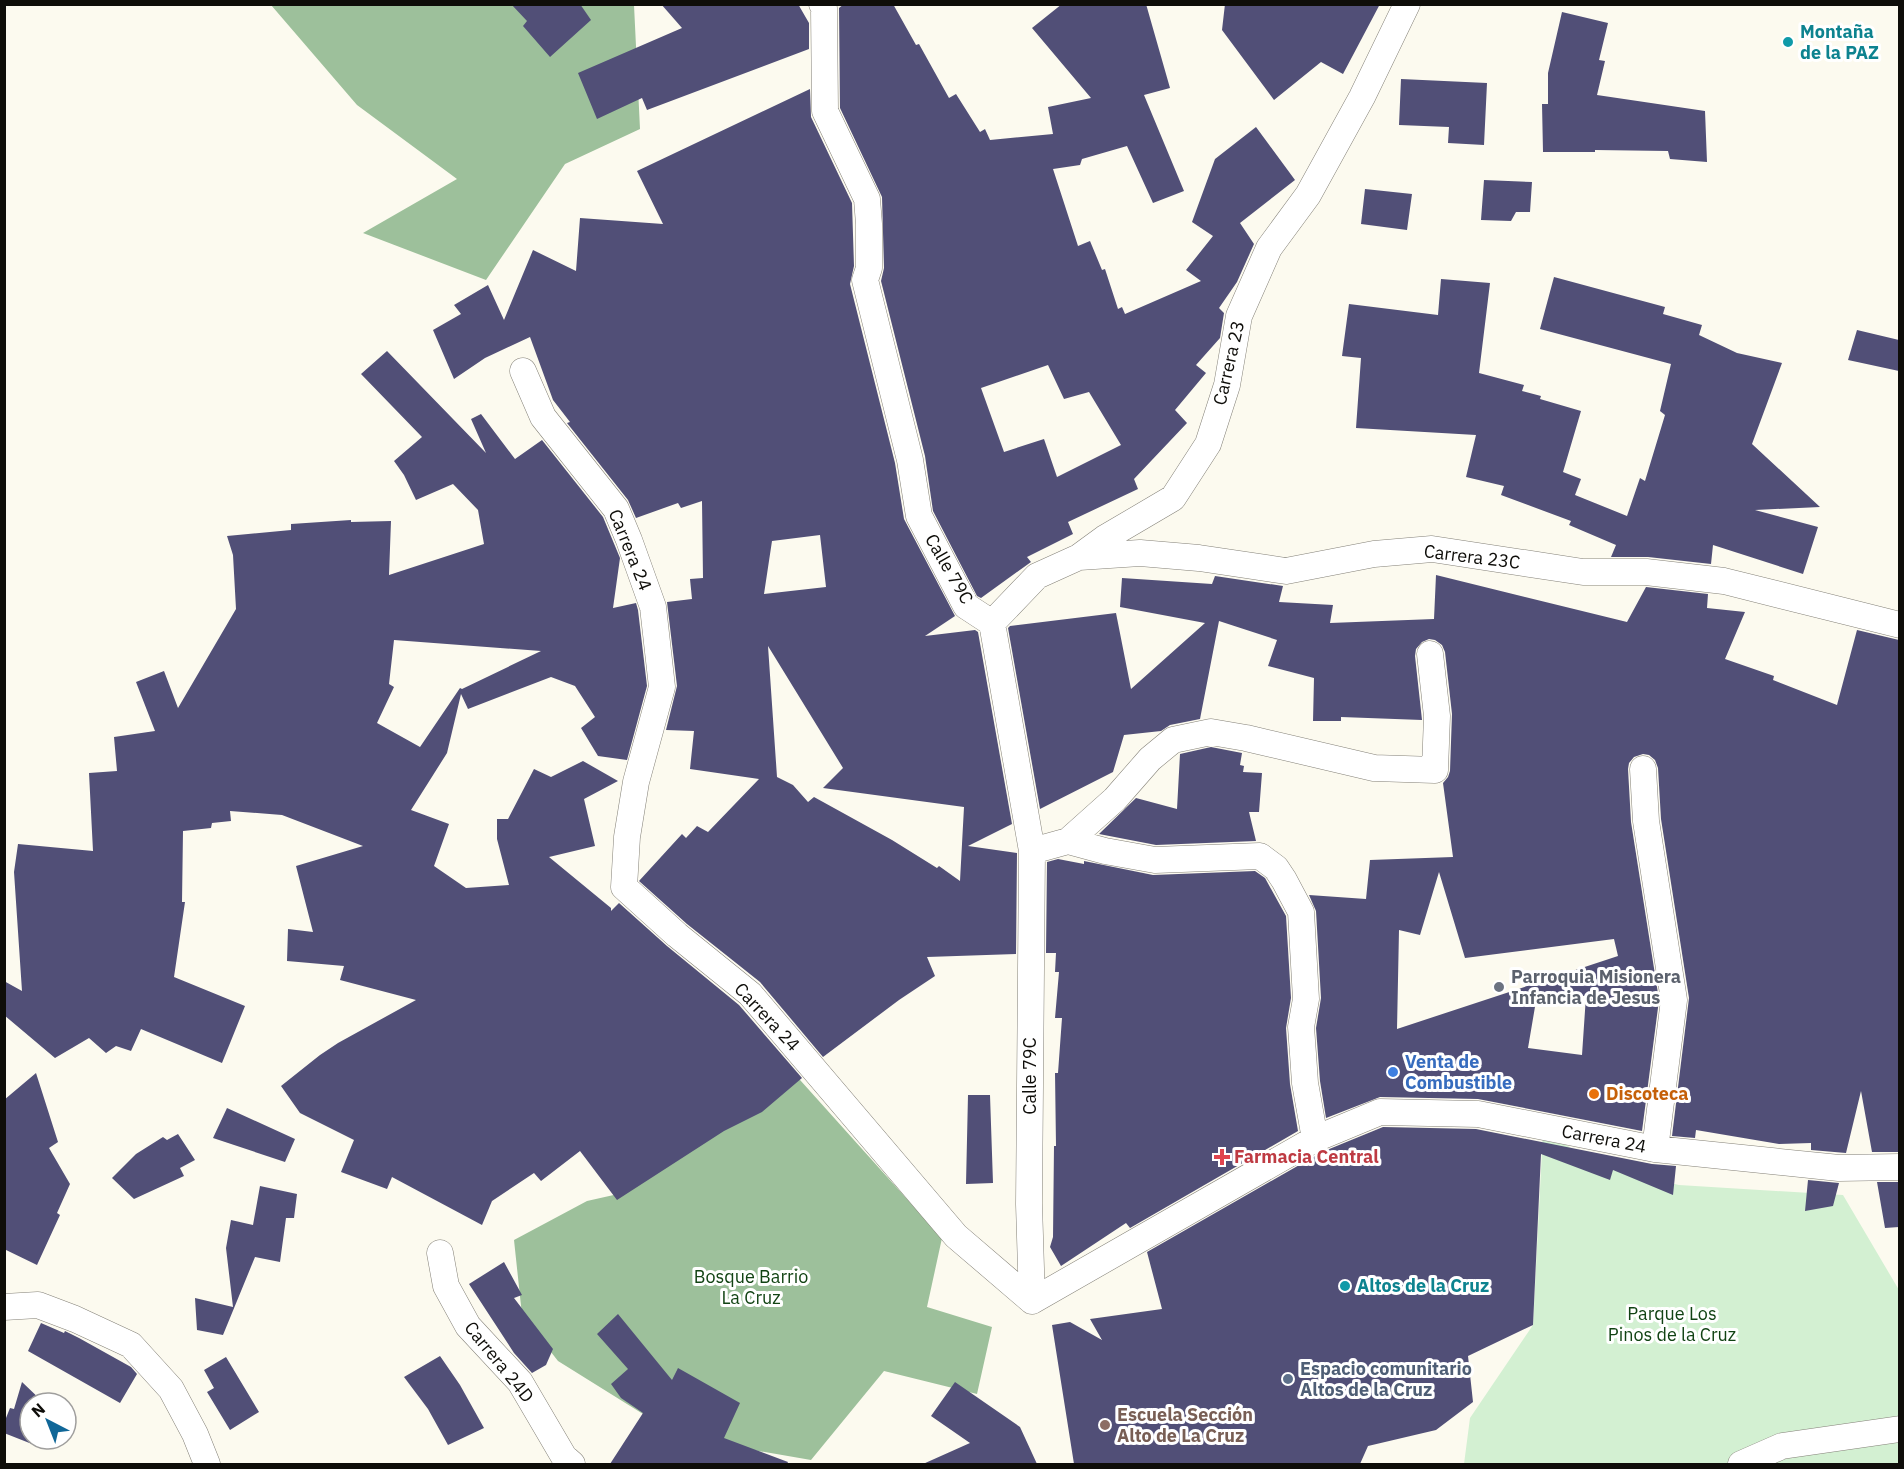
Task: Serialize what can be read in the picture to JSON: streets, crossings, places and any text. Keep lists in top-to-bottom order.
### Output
{
  "streets": {
    "street": [
      "Carrera 23",
      "Carrera 24",
      "Carrera 23C",
      "Calle 79C",
      "Carrera 24D"
    ]
  },
  "crossings": [
    ["Carrera 23", "Carrera 23C"],
    ["Carrera 24", "Calle 79C"],
    ["Carrera 23C", "Calle 79C"]
  ],
  "parks": ["Bosque Barrio La Cruz", "Parque Los Pinos de la Cruz"],
  "places": {
    "other": [
      "Montaña de la PAZ",
      "Parroquia Misionera Infancia de Jesus",
      "Venta de Combustible",
      "Discoteca",
      "Altos de la Cruz",
      "Espacio comunitario Altos de la Cruz",
      "Escuela Sección Alto de La Cruz"
    ],
    "health": ["Farmacia Central"]
  },
  "north": "top left"
}
